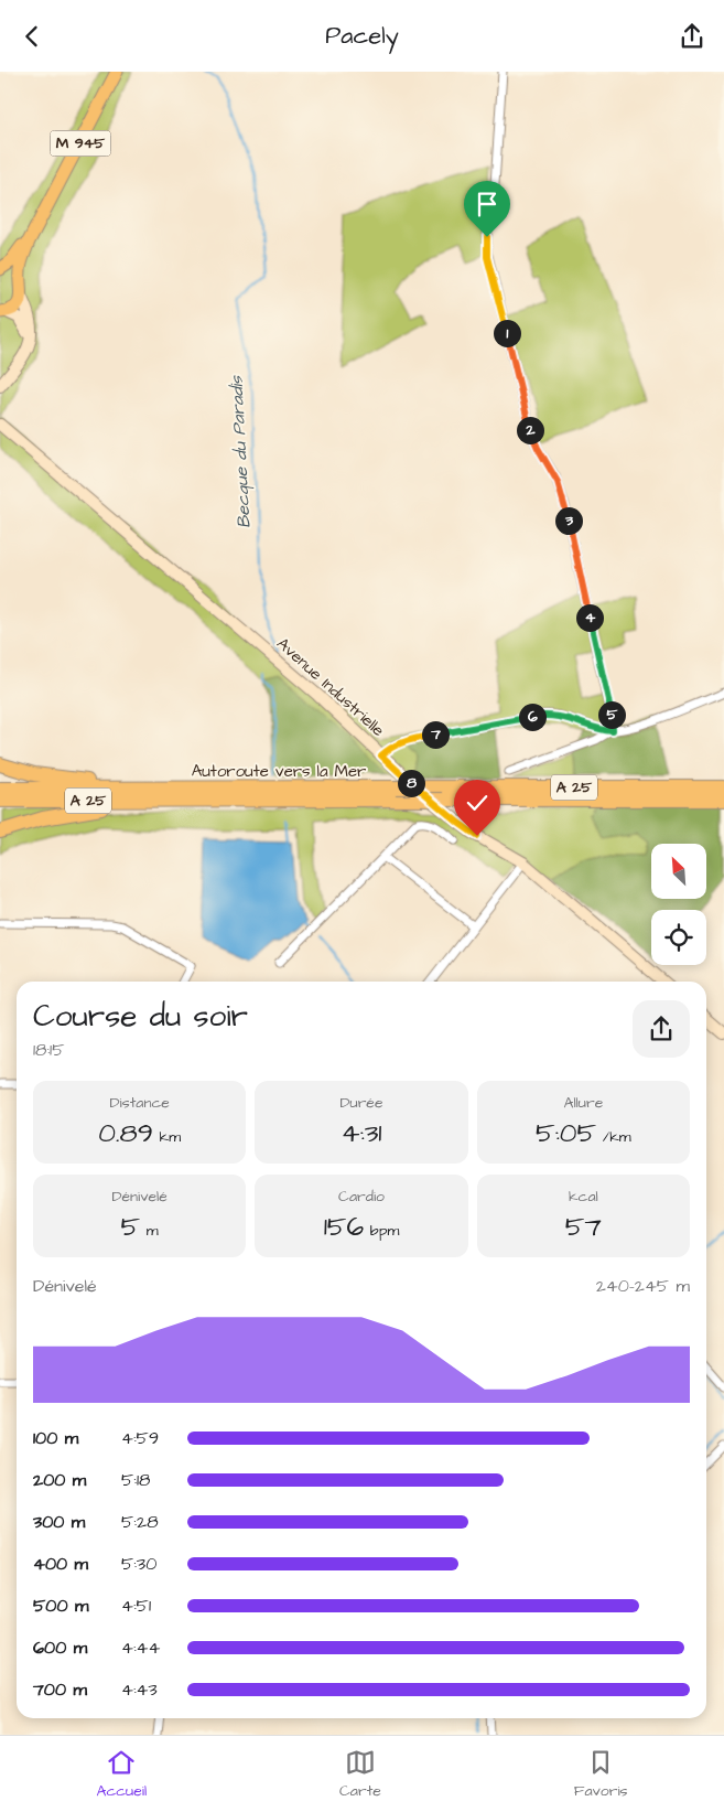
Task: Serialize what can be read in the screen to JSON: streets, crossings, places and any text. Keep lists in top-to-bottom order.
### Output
{
  "streets": {
    "highway": ["Autoroute vers la Mer", "A 25"],
    "main road": ["M 945"],
    "street": ["Avenue Industrielle"]
  },
  "water": ["Becque du Paradis"],
  "north": "top left",
  "page": {
    "header": "Pacely",
    "pins": [
      "1",
      "2",
      "3",
      "4",
      "5",
      "6",
      "7",
      "8"
    ],
    "heading": ["Course du soir", "18:15"],
    "stats": [
      ["Distance", "0.89 km"],
      ["Durée", "4:31"],
      ["Allure", "5:05 /km"],
      ["Dénivelé", "5 m"],
      ["Cardio", "156 bpm"],
      ["kcal", "57"]
    ],
    "chart": ["Dénivelé", "240–245 m"],
    "list": [
      {
        "name": "100 m",
        "note": "4:59"
      },
      {
        "name": "200 m",
        "note": "5:18"
      },
      {
        "name": "300 m",
        "note": "5:28"
      },
      {
        "name": "400 m",
        "note": "5:30"
      },
      {
        "name": "500 m",
        "note": "4:51"
      },
      {
        "name": "600 m",
        "note": "4:44"
      },
      {
        "name": "700 m",
        "note": "4:43"
      }
    ],
    "tabs": ["Accueil", "Carte", "Favoris"]
  }
}
